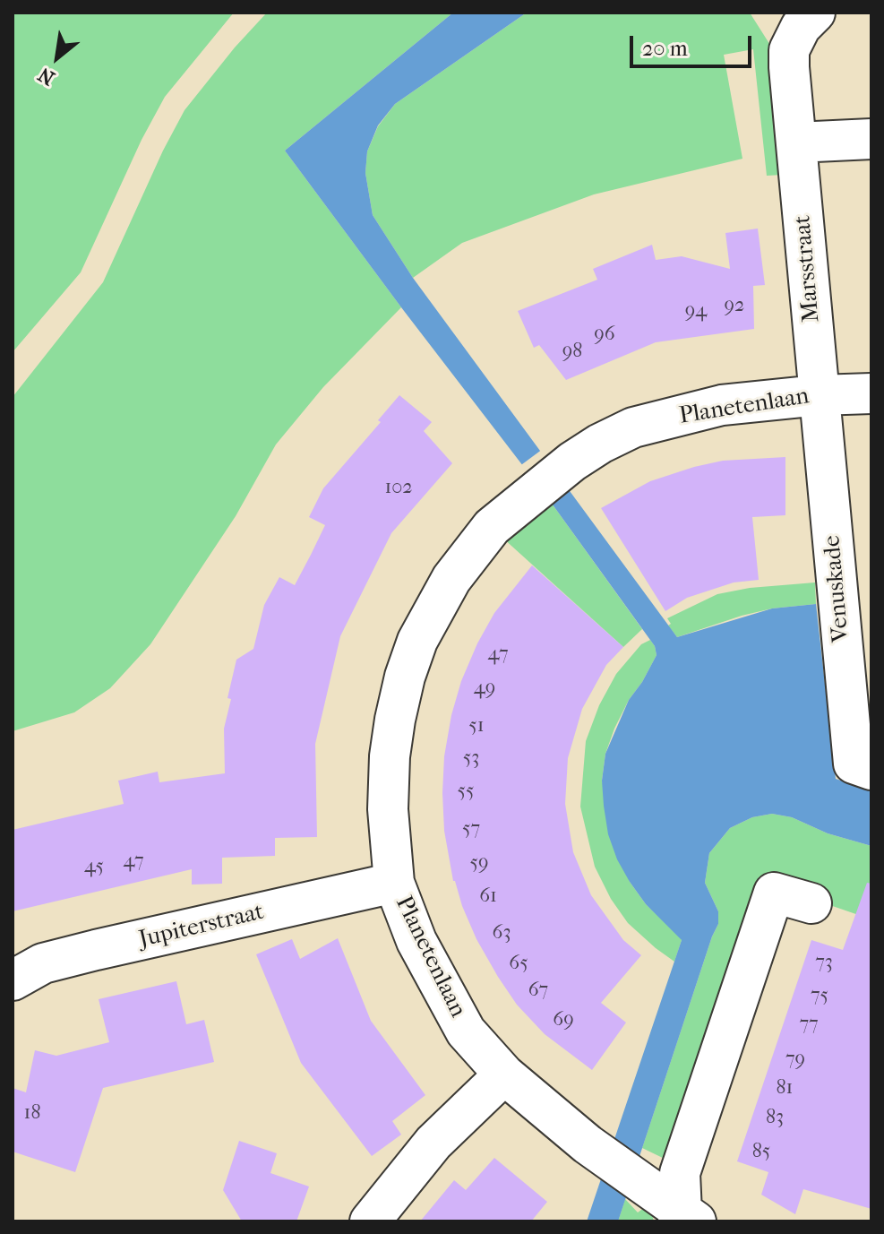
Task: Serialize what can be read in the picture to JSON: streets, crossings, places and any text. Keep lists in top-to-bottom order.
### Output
{
  "streets": {
    "street": [
      "Marsstraat",
      "Planetenlaan",
      "Venuskade",
      "Jupiterstraat"
    ]
  },
  "crossings": [
    ["Marsstraat", "Planetenlaan"],
    ["Marsstraat", "Venuskade"],
    ["Planetenlaan", "Venuskade"],
    ["Planetenlaan", "Jupiterstraat"]
  ],
  "house_numbers": [
    "92",
    "94",
    "96",
    "98",
    "102",
    "47",
    "49",
    "51",
    "53",
    "55",
    "57",
    "47",
    "59",
    "45",
    "61",
    "63",
    "73",
    "65",
    "67",
    "75",
    "69",
    "77",
    "79",
    "81",
    "18",
    "83",
    "85"
  ],
  "scale_bar": "20 m",
  "north": "bottom left"
}
